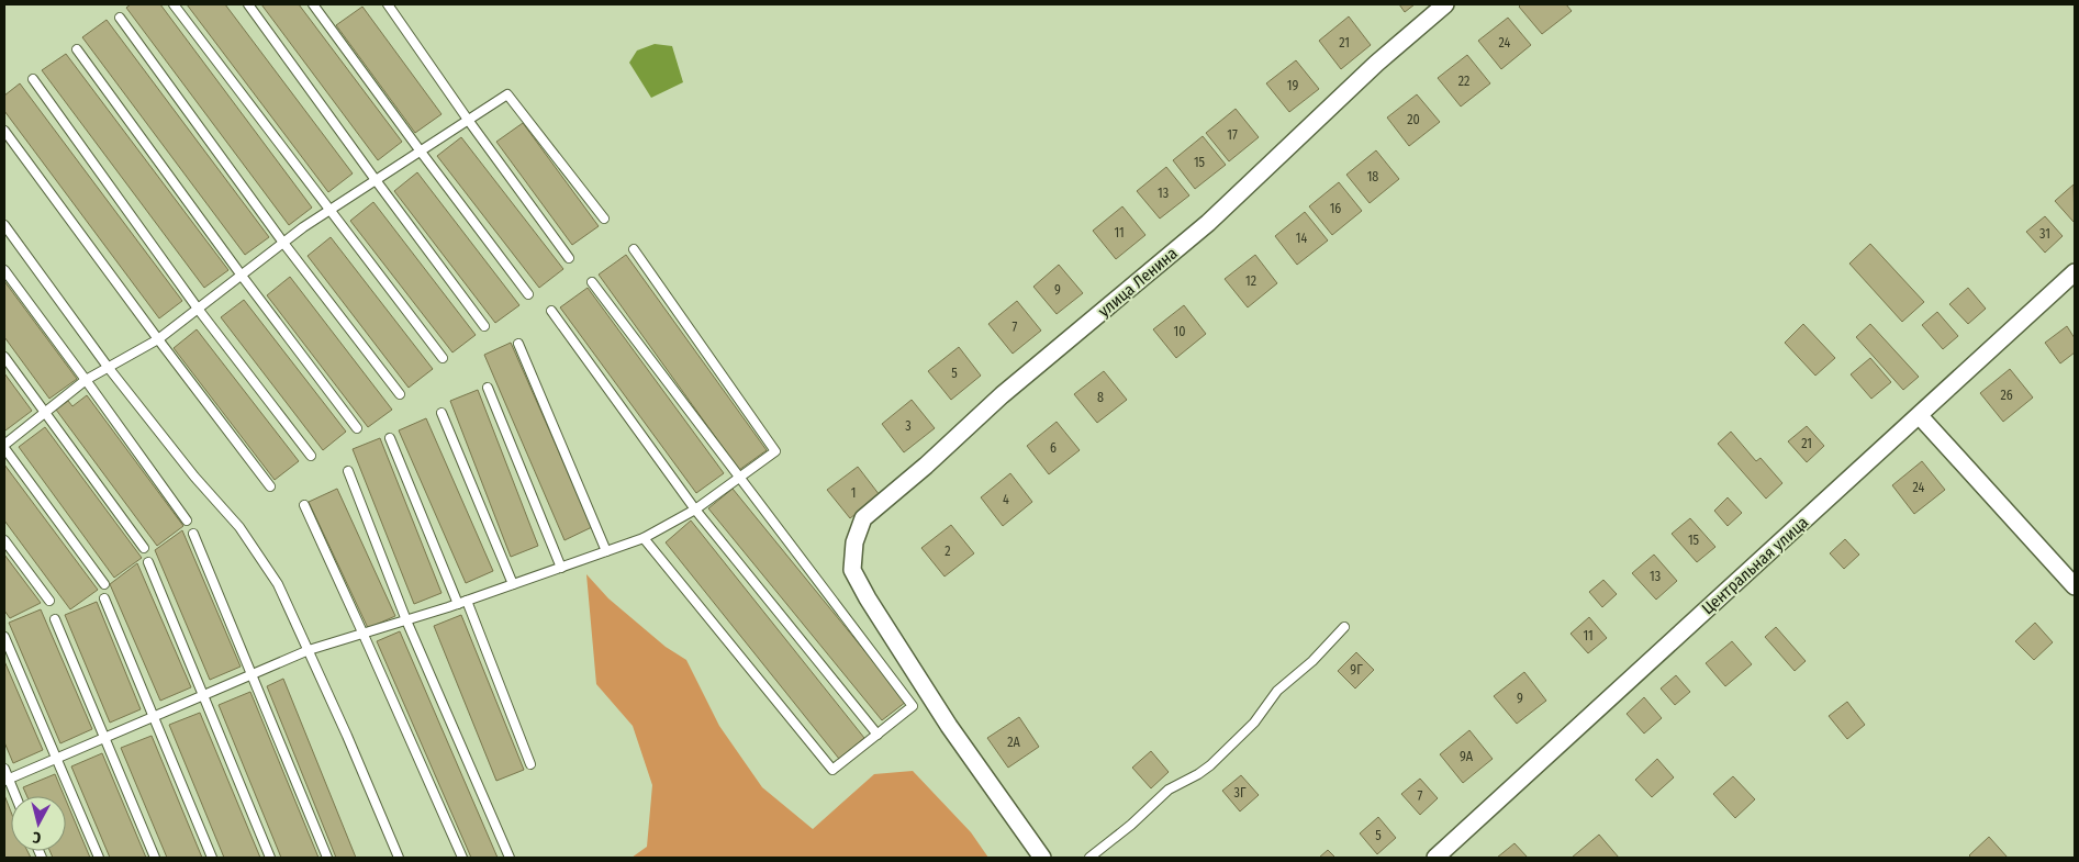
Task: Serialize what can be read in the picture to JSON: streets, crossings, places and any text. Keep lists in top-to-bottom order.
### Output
{
  "streets": {
    "street": ["улица Ленина", "Центральная улица"]
  },
  "house_numbers": [
    "21",
    "24",
    "22",
    "19",
    "20",
    "17",
    "15",
    "18",
    "13",
    "16",
    "11",
    "31",
    "14",
    "12",
    "9",
    "7",
    "10",
    "5",
    "26",
    "8",
    "3",
    "21",
    "6",
    "24",
    "1",
    "4",
    "15",
    "2",
    "13",
    "11",
    "9Г",
    "9",
    "2А",
    "9А",
    "3Г",
    "7",
    "5"
  ],
  "north": "bottom"
}
